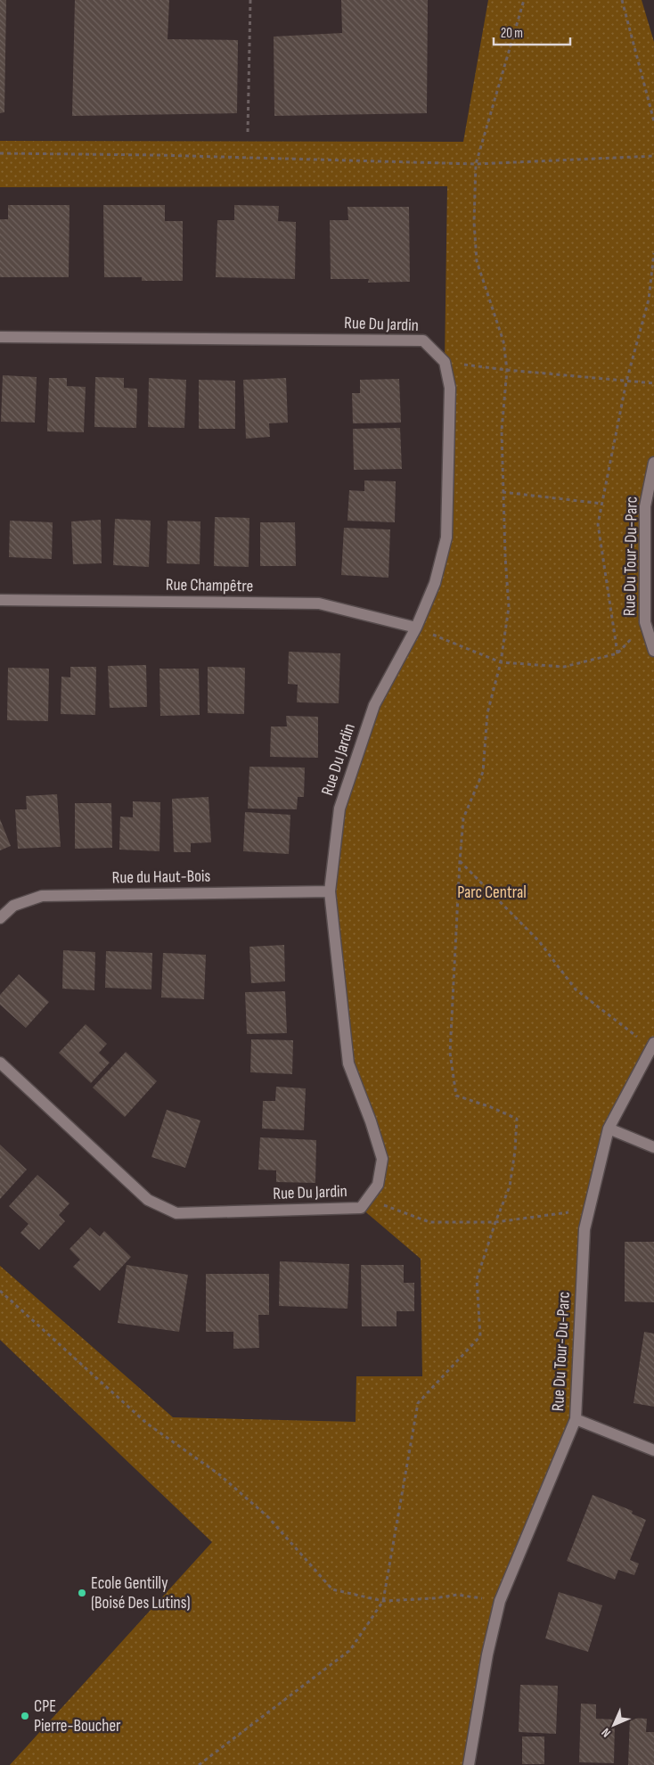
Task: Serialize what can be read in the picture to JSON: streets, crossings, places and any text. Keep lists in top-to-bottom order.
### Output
{
  "streets": {
    "street": [
      "Rue Du Jardin",
      "Rue Du Tour-Du-Parc",
      "Rue Champêtre",
      "Rue du Haut-Bois"
    ]
  },
  "crossings": [
    ["Rue Du Jardin", "Rue Champêtre"],
    ["Rue Du Jardin", "Rue du Haut-Bois"]
  ],
  "parks": ["Parc Central"],
  "places": ["Ecole Gentilly (Boisé Des Lutins)", "CPE Pierre-Boucher"],
  "scale_bar": "20 m",
  "north": "bottom left"
}
